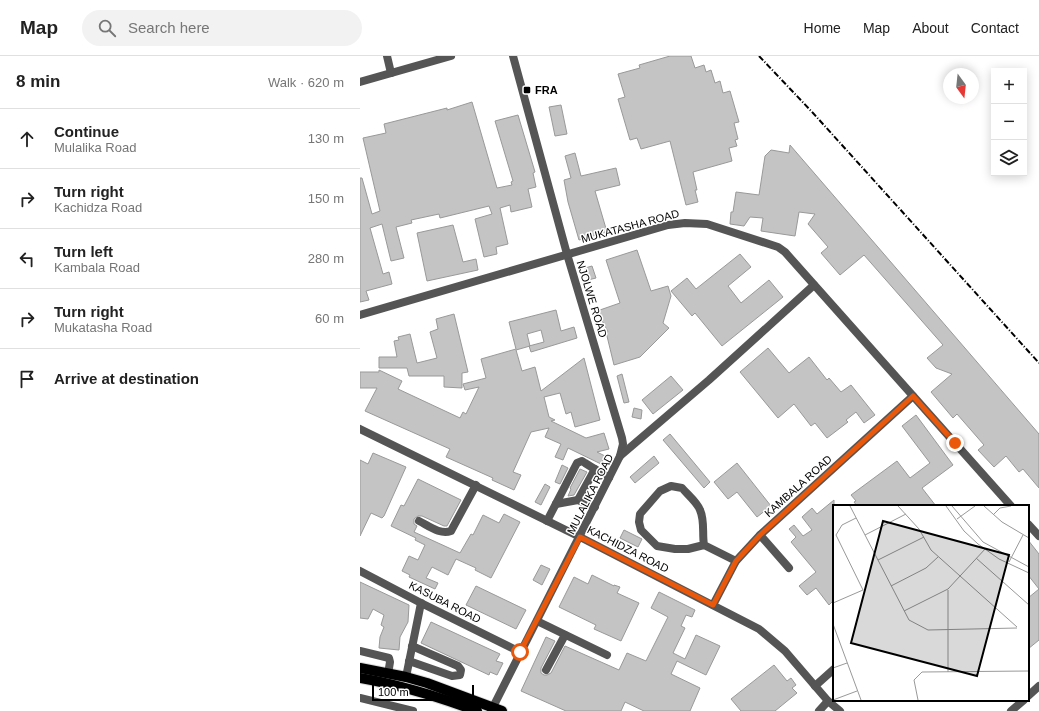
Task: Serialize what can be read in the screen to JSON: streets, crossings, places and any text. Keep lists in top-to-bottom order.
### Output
{
  "streets": {
    "street": [
      "MUKATASHA ROAD",
      "NJOLWE ROAD",
      "KAMBALA ROAD",
      "MULALIKA ROAD",
      "KACHIDZA ROAD",
      "KASUBA ROAD"
    ]
  },
  "crossings": [
    ["MUKATASHA ROAD", "NJOLWE ROAD"],
    ["MUKATASHA ROAD", "KAMBALA ROAD"],
    ["MUKATASHA ROAD", "MULALIKA ROAD"],
    ["NJOLWE ROAD", "MULALIKA ROAD"],
    ["KAMBALA ROAD", "KACHIDZA ROAD"],
    ["MULALIKA ROAD", "KACHIDZA ROAD"],
    ["MULALIKA ROAD", "KASUBA ROAD"]
  ],
  "places": {
    "transit": ["FRA"]
  },
  "scale_bar": "100 m",
  "north": "bottom",
  "page": {
    "header": "Map",
    "search": "Search here",
    "nav": [
      "Home",
      "Map",
      "About",
      "Contact"
    ],
    "heading": ["8 min", "Walk · 620 m"],
    "map_buttons": ["+", "−"],
    "list": [
      ["Continue", "Mulalika Road", "130 m"],
      ["Turn right", "Kachidza Road", "150 m"],
      ["Turn left", "Kambala Road", "280 m"],
      ["Turn right", "Mukatasha Road", "60 m"],
      "Arrive at destination"
    ],
    "scale": "100 m"
  }
}
